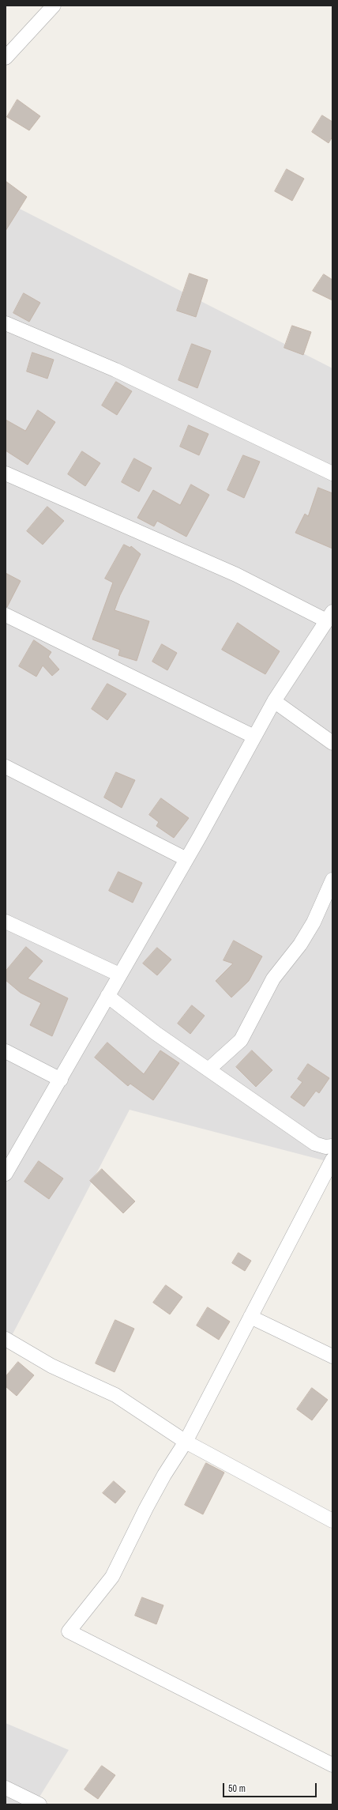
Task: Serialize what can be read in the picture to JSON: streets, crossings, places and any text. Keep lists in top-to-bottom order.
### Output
{
  "scale_bar": "50 m"
}
